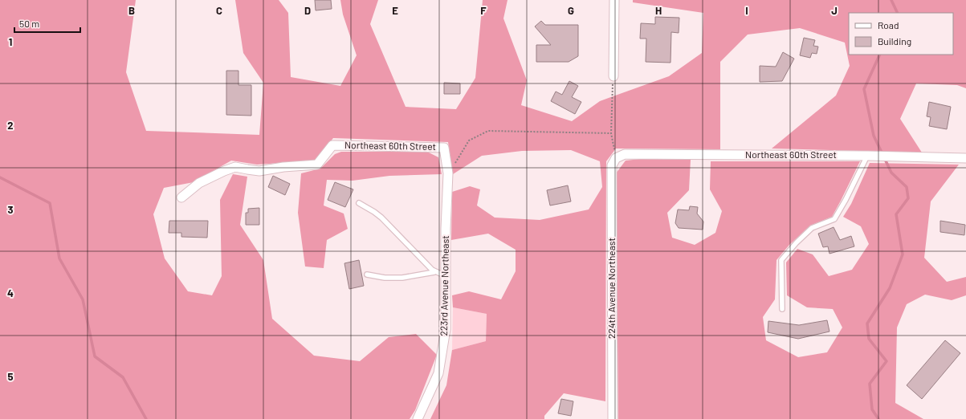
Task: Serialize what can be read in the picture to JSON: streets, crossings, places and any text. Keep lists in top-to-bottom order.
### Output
{
  "streets": {
    "street": ["Northeast 60th Street", "223rd Avenue Northeast", "224th Avenue Northeast"]
  },
  "crossings": [
    ["Northeast 60th Street", "223rd Avenue Northeast"],
    ["Northeast 60th Street", "224th Avenue Northeast"]
  ],
  "legend": ["Road", "Building"],
  "scale_bar": "50 m",
  "grid": {
    "columns": [
      "B",
      "C",
      "D",
      "E",
      "F",
      "G",
      "H",
      "I",
      "J"
    ],
    "rows": [
      "1",
      "2",
      "3",
      "4",
      "5"
    ]
  }
}
